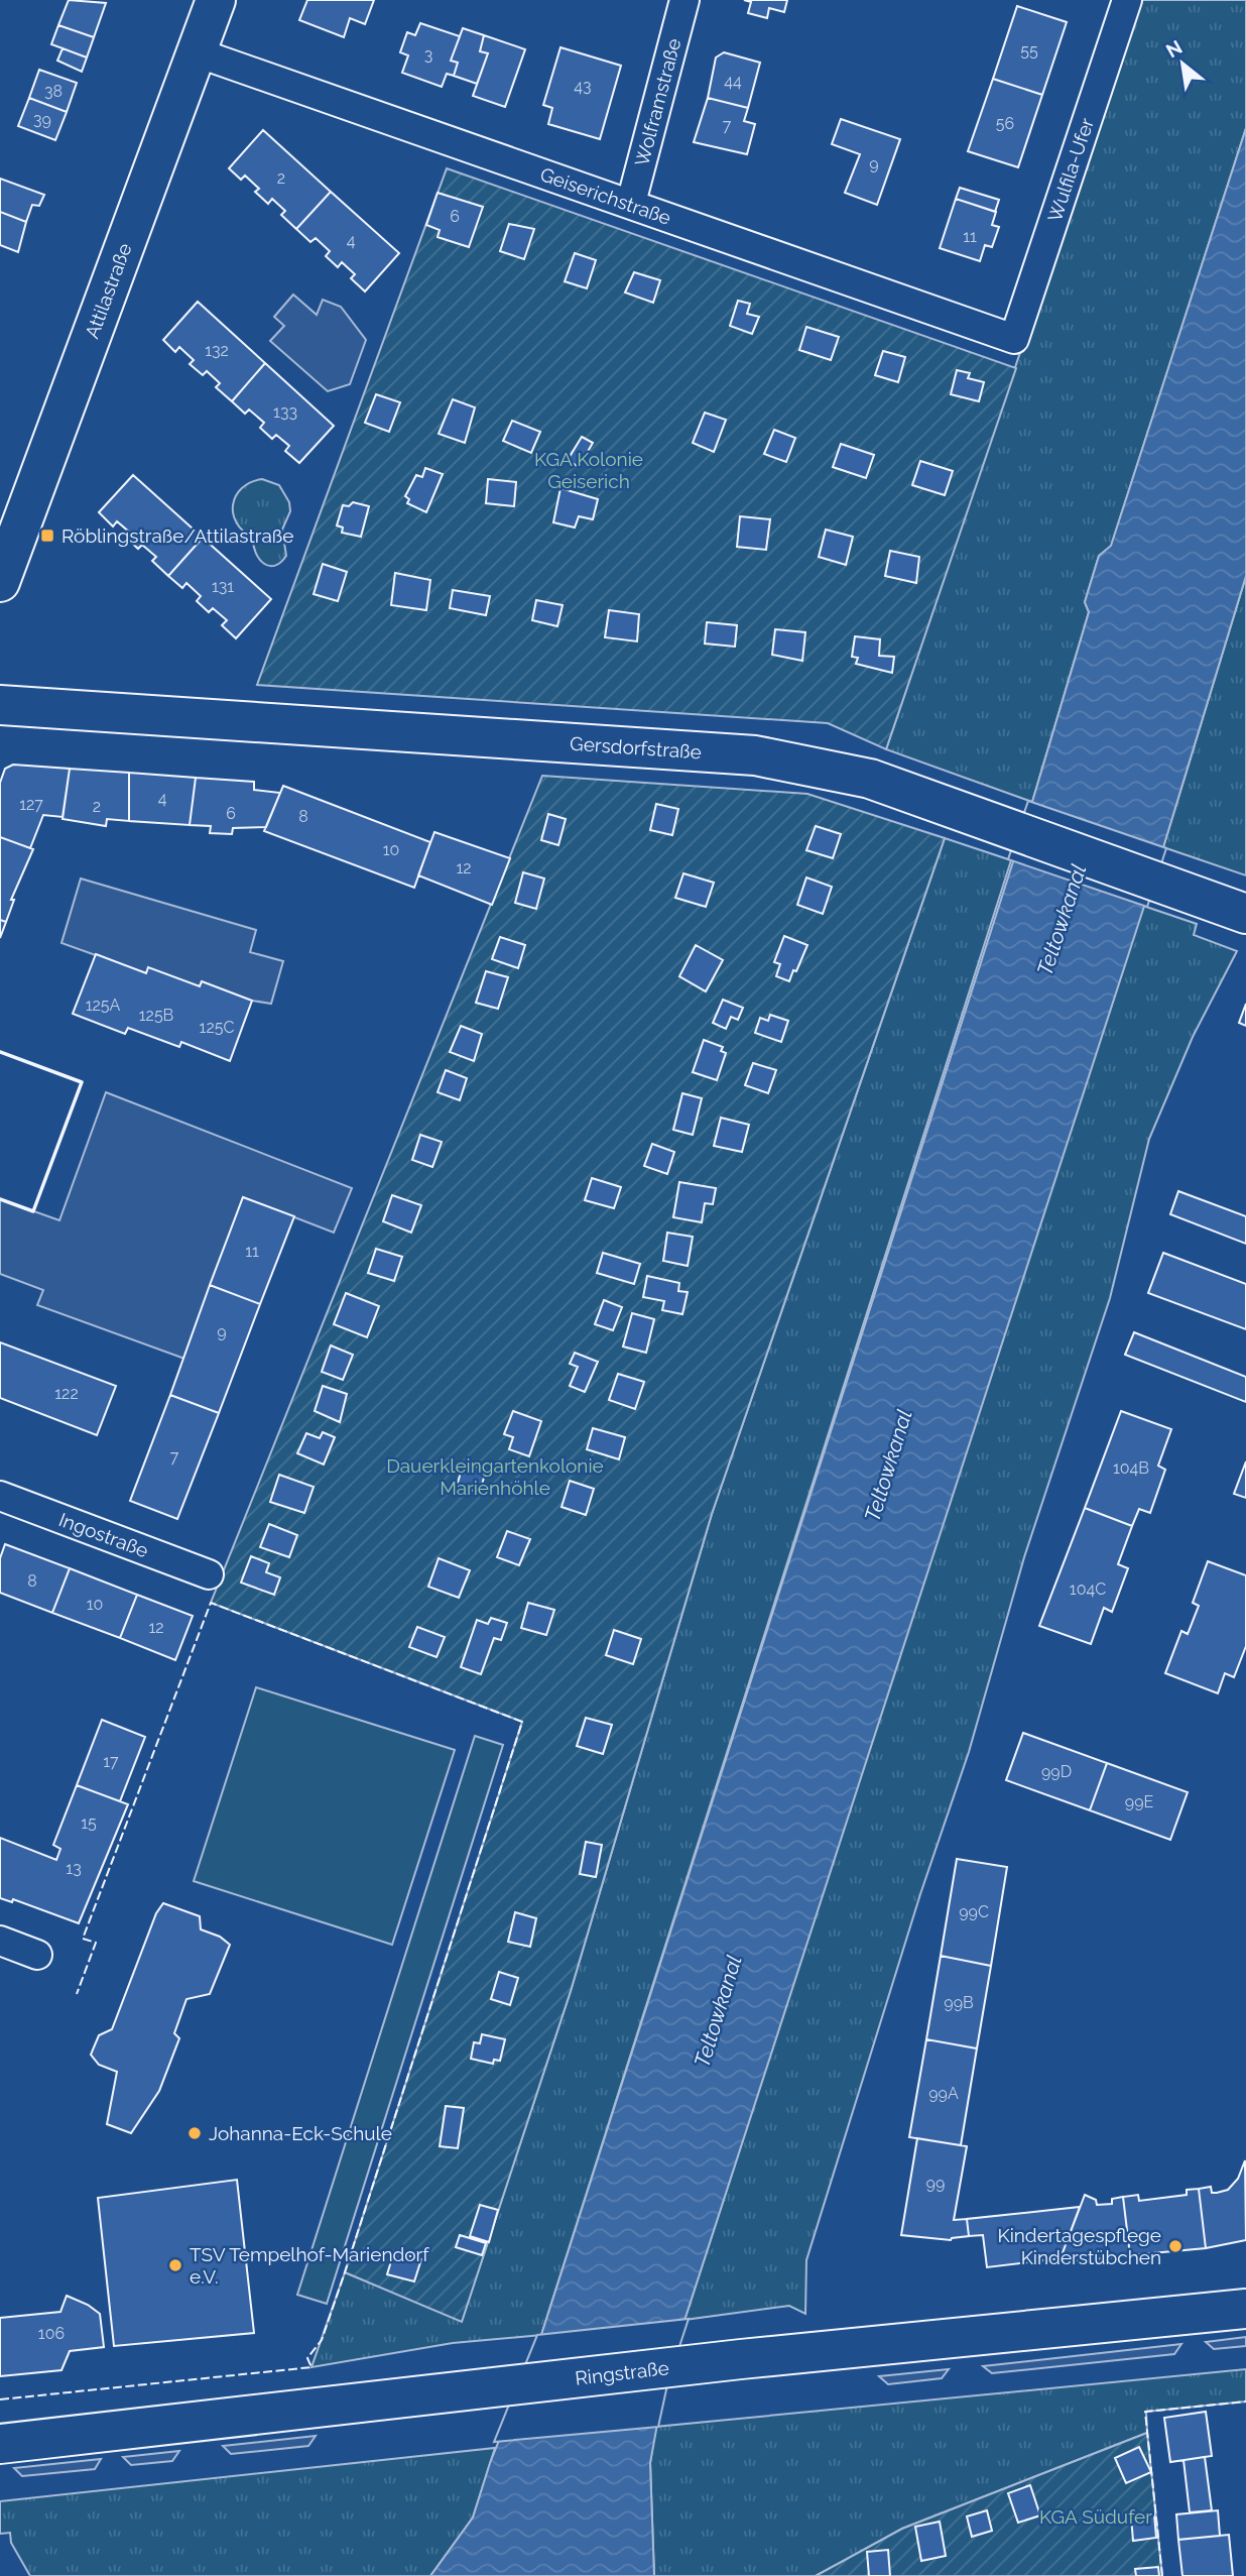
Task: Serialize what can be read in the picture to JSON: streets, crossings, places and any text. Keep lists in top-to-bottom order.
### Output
{
  "streets": {
    "main road": ["Attilastraße", "Gersdorfstraße", "Ringstraße"],
    "street": [
      "Wolframstraße",
      "Wulfila-Ufer",
      "Geiserichstraße",
      "Ingostraße"
    ]
  },
  "crossings": [
    ["Wolframstraße", "Geiserichstraße"],
    ["Wulfila-Ufer", "Geiserichstraße"],
    ["Geiserichstraße", "Attilastraße"]
  ],
  "water": ["Teltowkanal"],
  "parks": ["KGA Kolonie Geiserich", "Dauerkleingartenkolonie Marienhöhle", "KGA Südufer"],
  "places": {
    "transit": ["Röblingstraße/Attilastraße"],
    "other": ["Johanna-Eck-Schule", "Kindertagespflege Kinderstübchen", "TSV Tempelhof-Mariendorf e.V."]
  },
  "house_numbers": [
    "55",
    "3",
    "44",
    "43",
    "38",
    "39",
    "56",
    "7",
    "9",
    "2",
    "6",
    "11",
    "4",
    "132",
    "133",
    "131",
    "4",
    "127",
    "2",
    "6",
    "8",
    "10",
    "12",
    "125A",
    "125B",
    "125C",
    "11",
    "9",
    "122",
    "7",
    "104B",
    "8",
    "104C",
    "10",
    "12",
    "17",
    "99D",
    "99E",
    "15",
    "13",
    "99C",
    "99B",
    "99A",
    "99",
    "106"
  ],
  "north": "top left"
}
